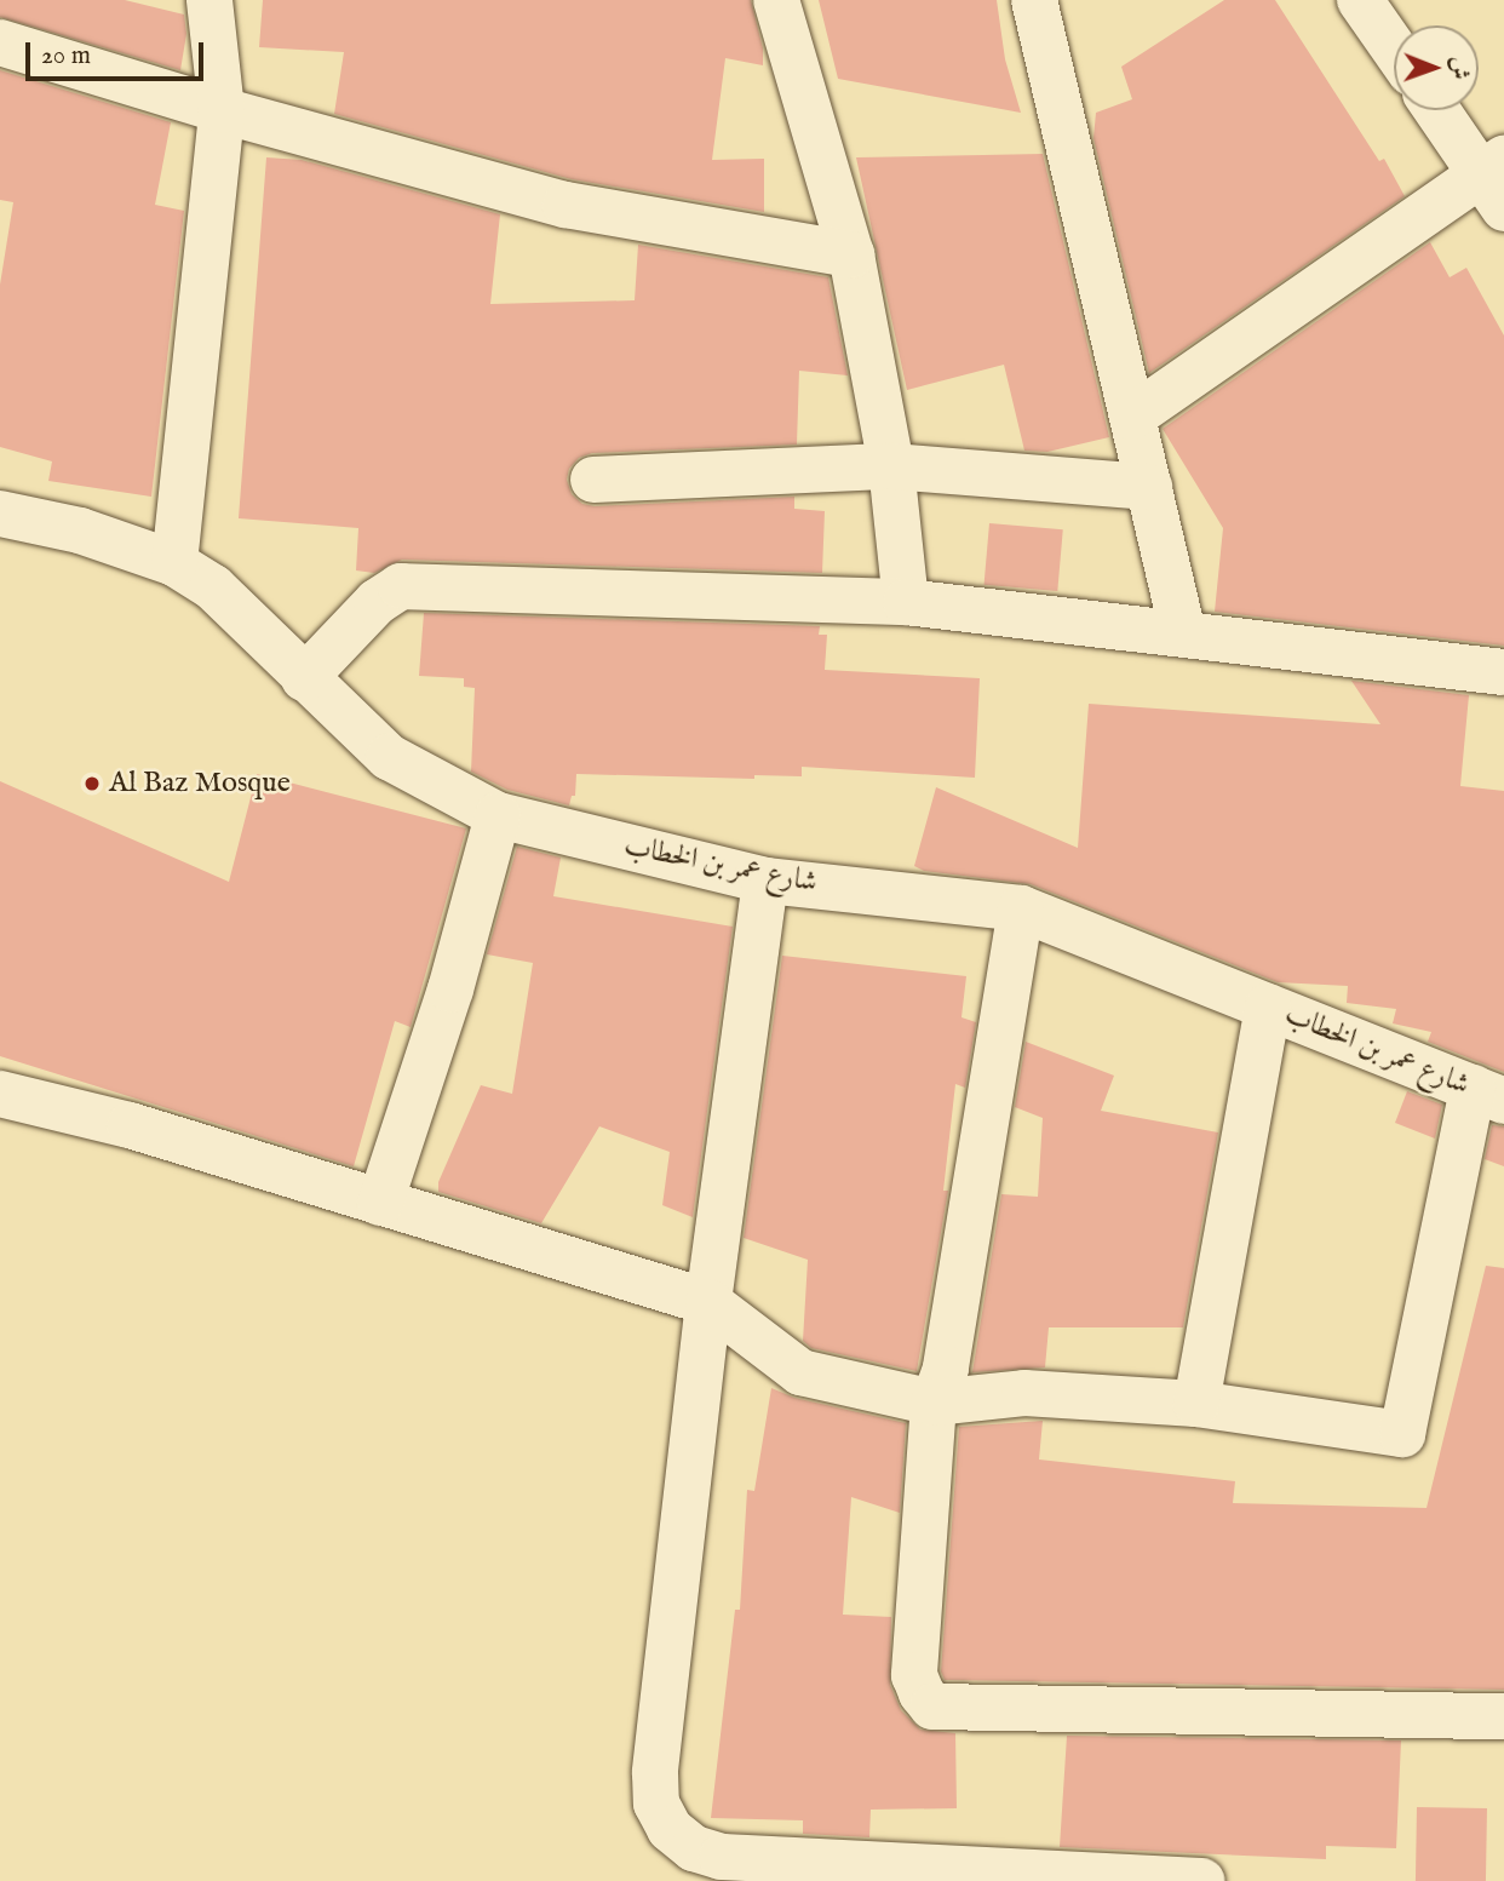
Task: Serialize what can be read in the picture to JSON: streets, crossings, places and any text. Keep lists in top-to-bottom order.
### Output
{
  "streets": {
    "street": ["شارع عمر بن الخطاب"]
  },
  "places": ["Al Baz Mosque"],
  "scale_bar": "20 m",
  "north": "right"
}
